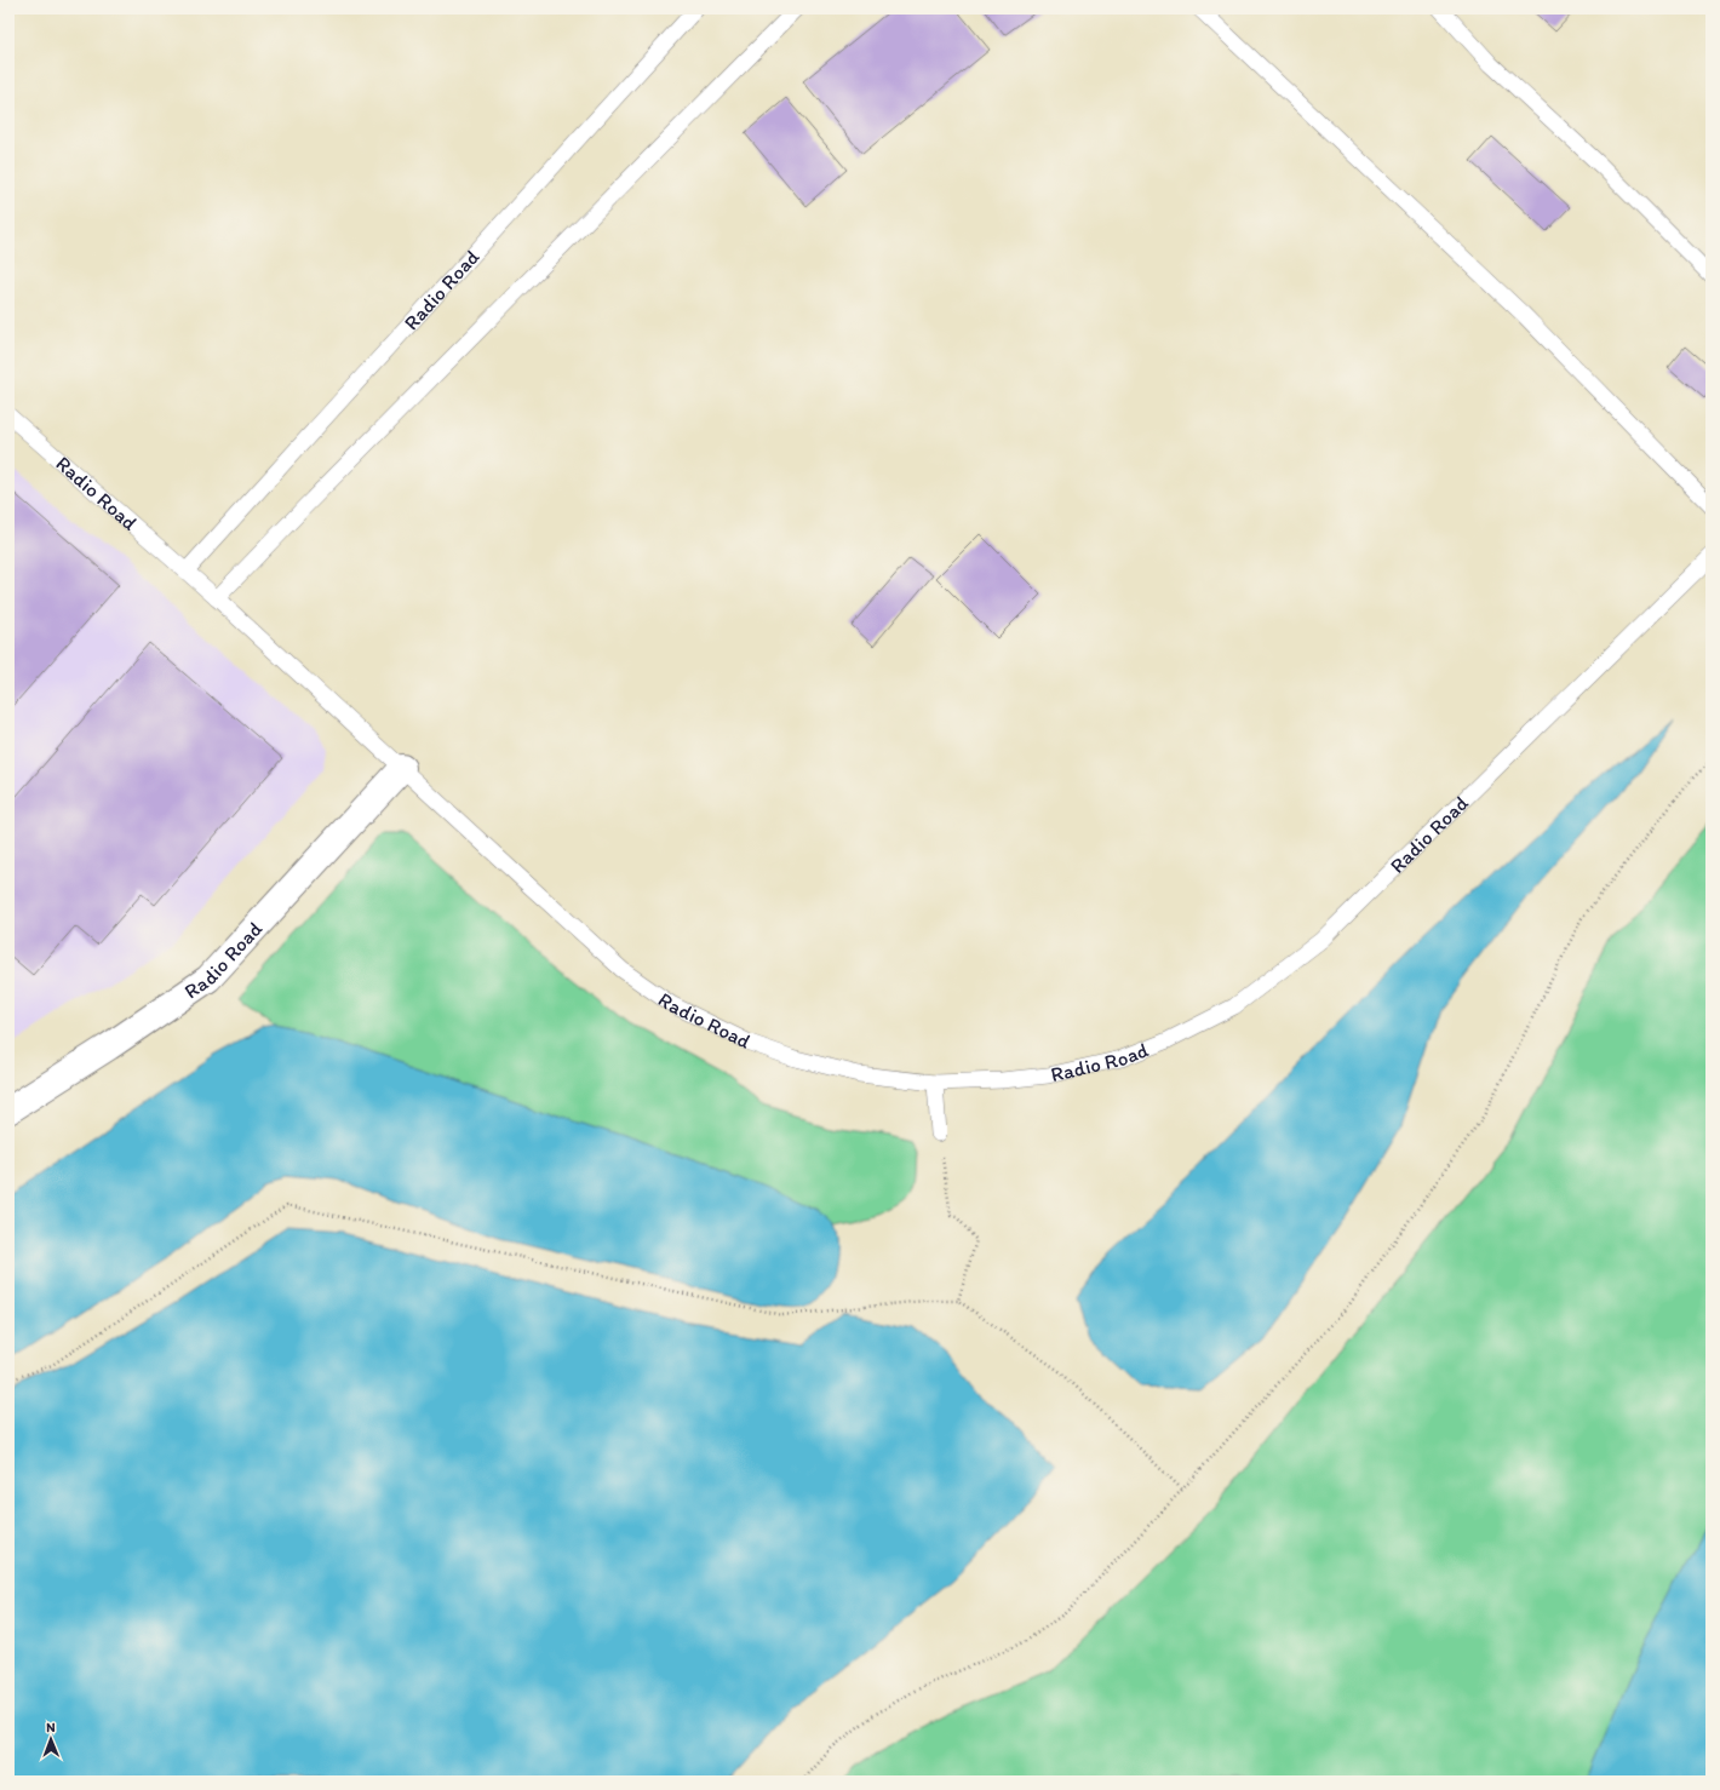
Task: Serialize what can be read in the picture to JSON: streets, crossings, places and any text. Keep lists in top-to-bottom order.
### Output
{
  "streets": {
    "street": ["Radio Road"]
  },
  "north": "top"
}
